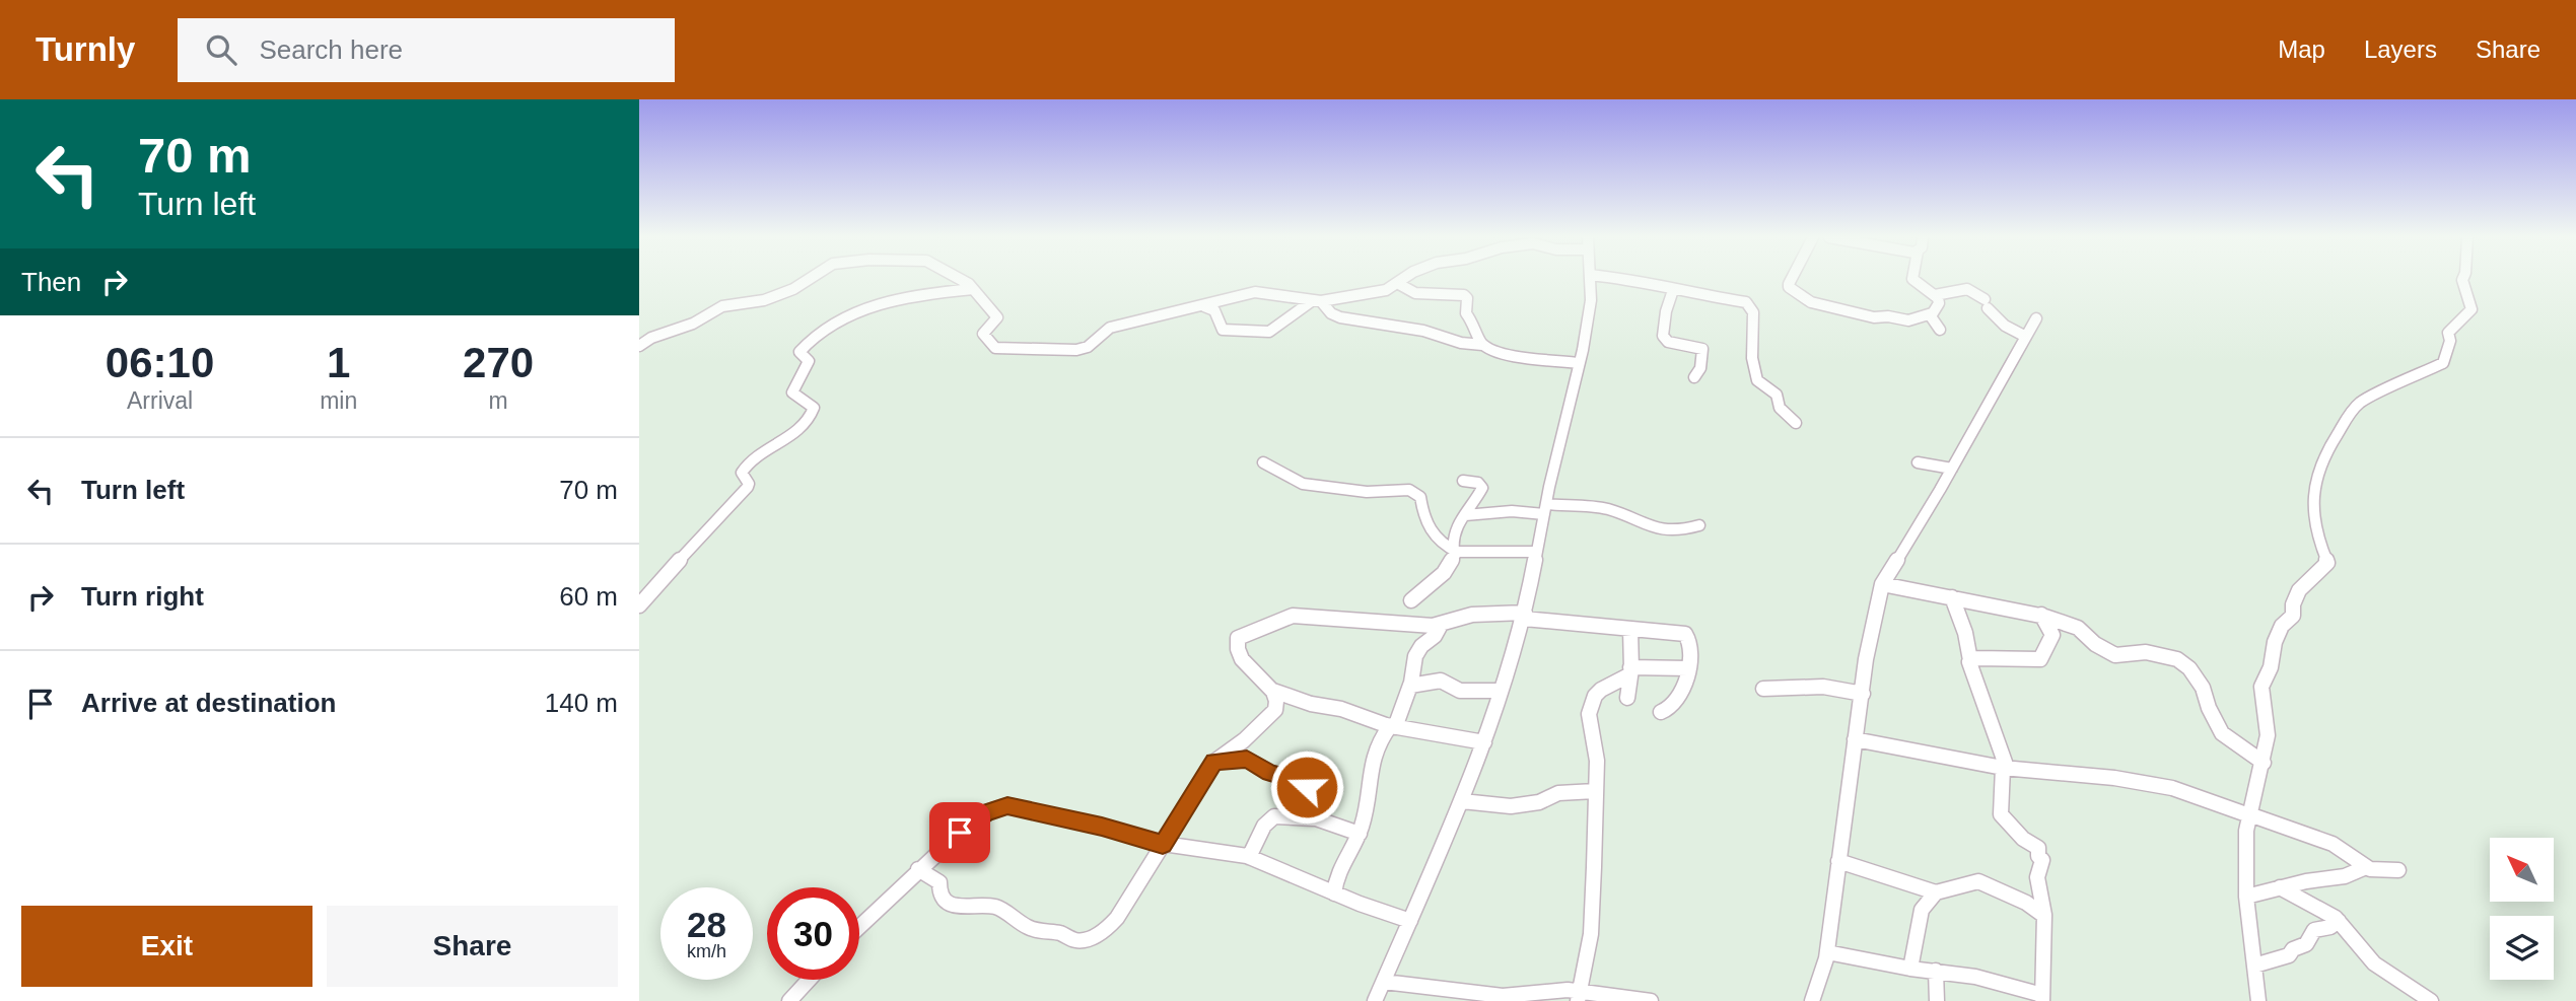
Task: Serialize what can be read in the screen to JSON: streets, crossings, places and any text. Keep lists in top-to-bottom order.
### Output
{
  "north": "top left",
  "page": {
    "header": "Turnly",
    "search": "Search here",
    "nav": ["Map", "Layers", "Share"],
    "turn": ["70 m", "Turn left"],
    "then": "Then",
    "eta": [
      "06:10",
      "Arrival",
      "1",
      "min",
      "270",
      "m"
    ],
    "list": [
      {
        "name": "Turn left",
        "value": "70 m"
      },
      {
        "name": "Turn right",
        "value": "60 m"
      },
      {
        "name": "Arrive at destination",
        "value": "140 m"
      }
    ],
    "speed": "28 km/h",
    "limit": "30",
    "buttons": ["Exit", "Share"]
  }
}
